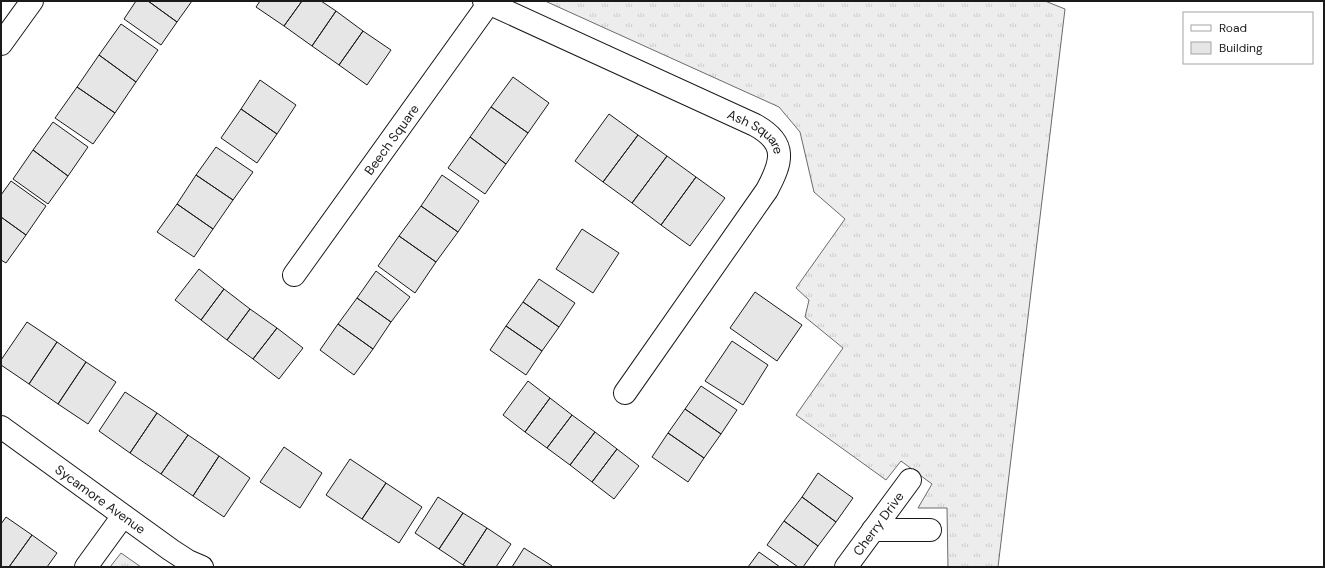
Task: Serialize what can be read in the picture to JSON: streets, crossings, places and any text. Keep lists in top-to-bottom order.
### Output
{
  "streets": {
    "street": [
      "Ash Square",
      "Beech Square",
      "Sycamore Avenue",
      "Cherry Drive"
    ]
  },
  "crossings": [
    ["Ash Square", "Beech Square"]
  ],
  "legend": ["Road", "Building"]
}
